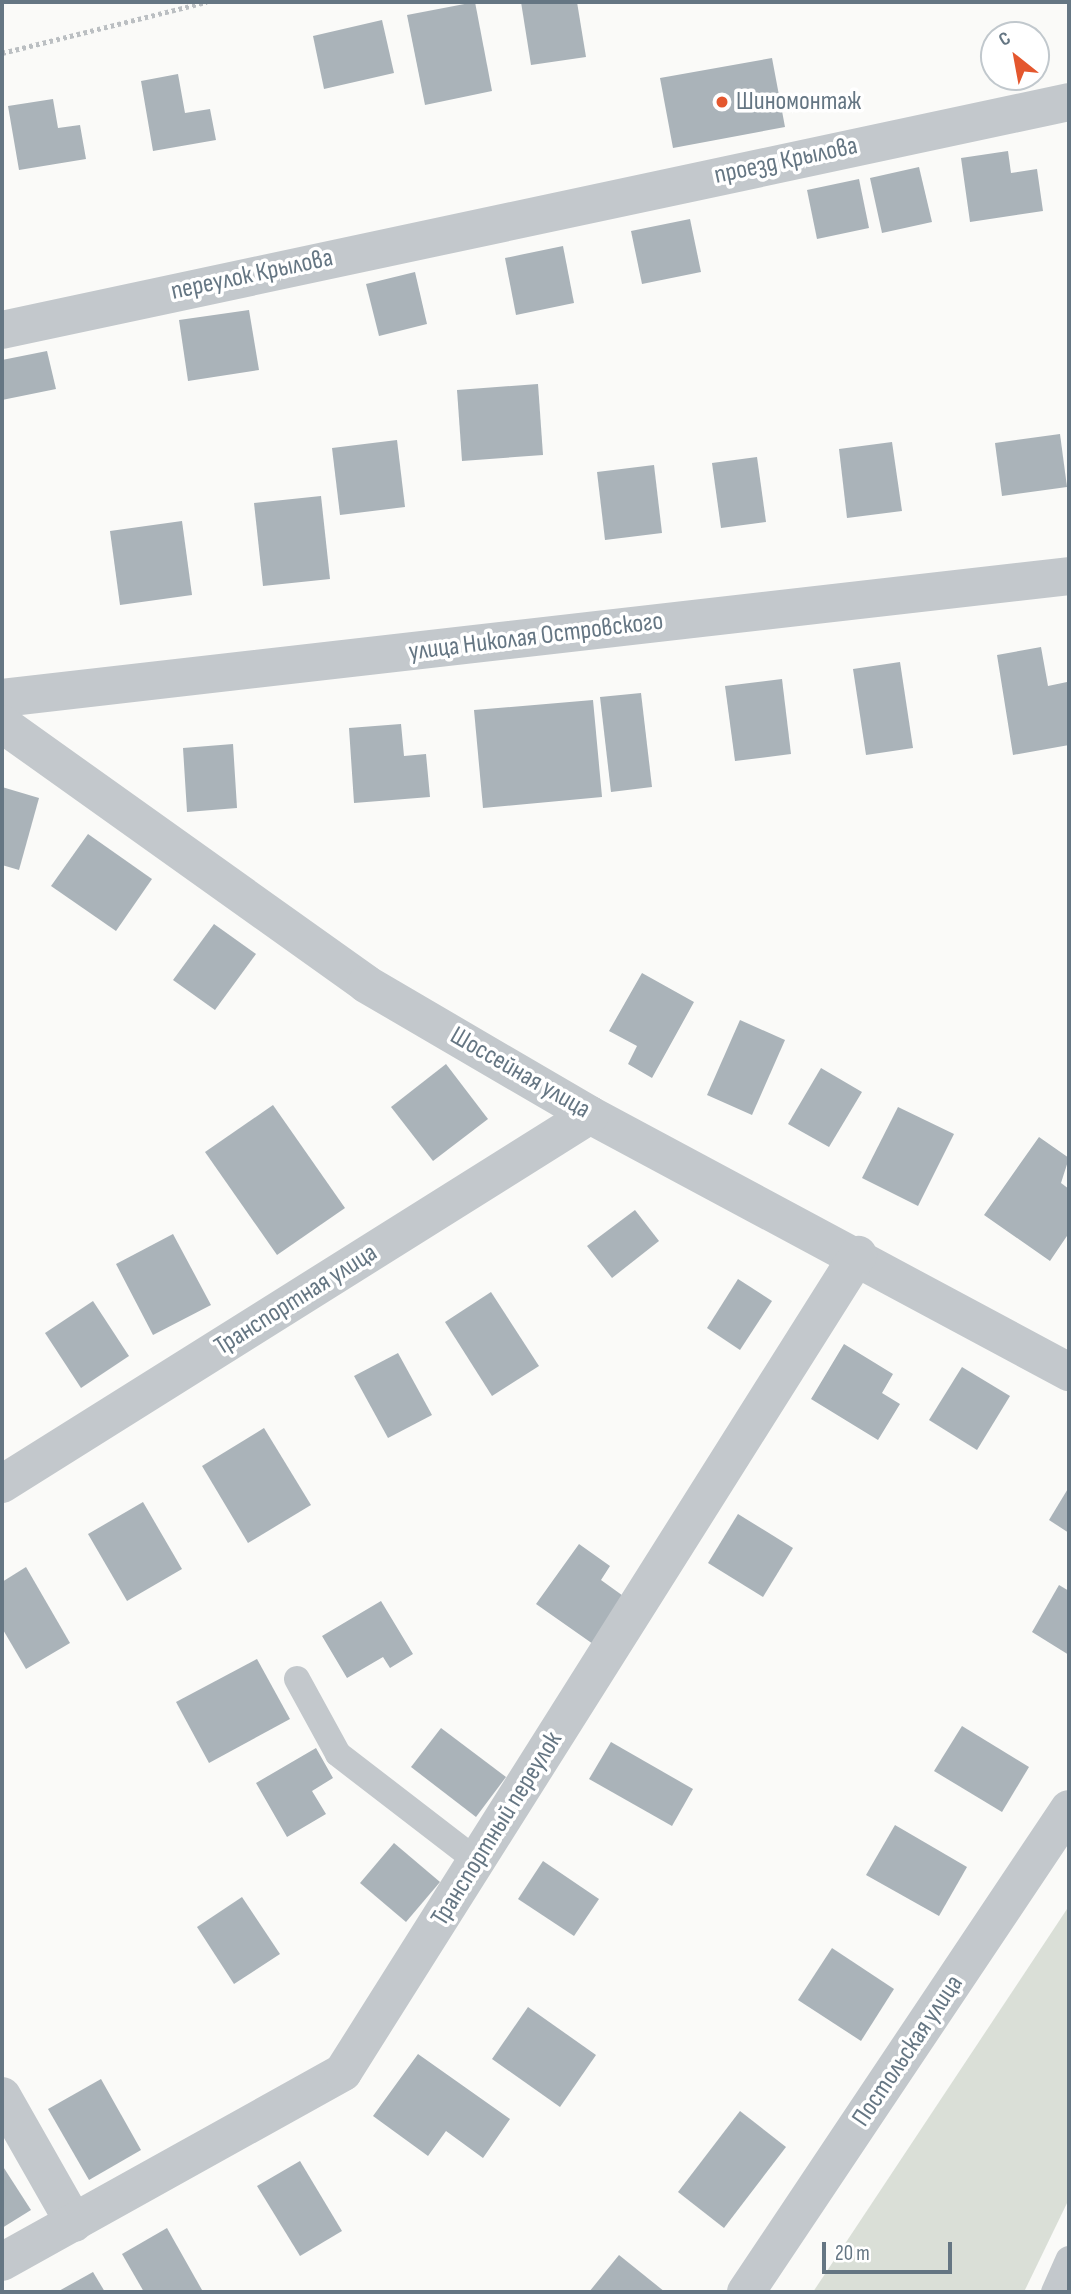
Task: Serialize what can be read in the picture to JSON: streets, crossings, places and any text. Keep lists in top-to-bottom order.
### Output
{
  "streets": {
    "street": [
      "проезд Крылова",
      "переулок Крылова",
      "улица Николая Островского",
      "Шоссейная улица",
      "Транспортная улица",
      "Транспортный переулок",
      "Постольская улица"
    ]
  },
  "crossings": [
    ["проезд Крылова", "переулок Крылова"],
    ["Шоссейная улица", "Транспортная улица"],
    ["Шоссейная улица", "Транспортный переулок"]
  ],
  "places": ["Шиномонтаж"],
  "scale_bar": "20 m",
  "north": "top left"
}
